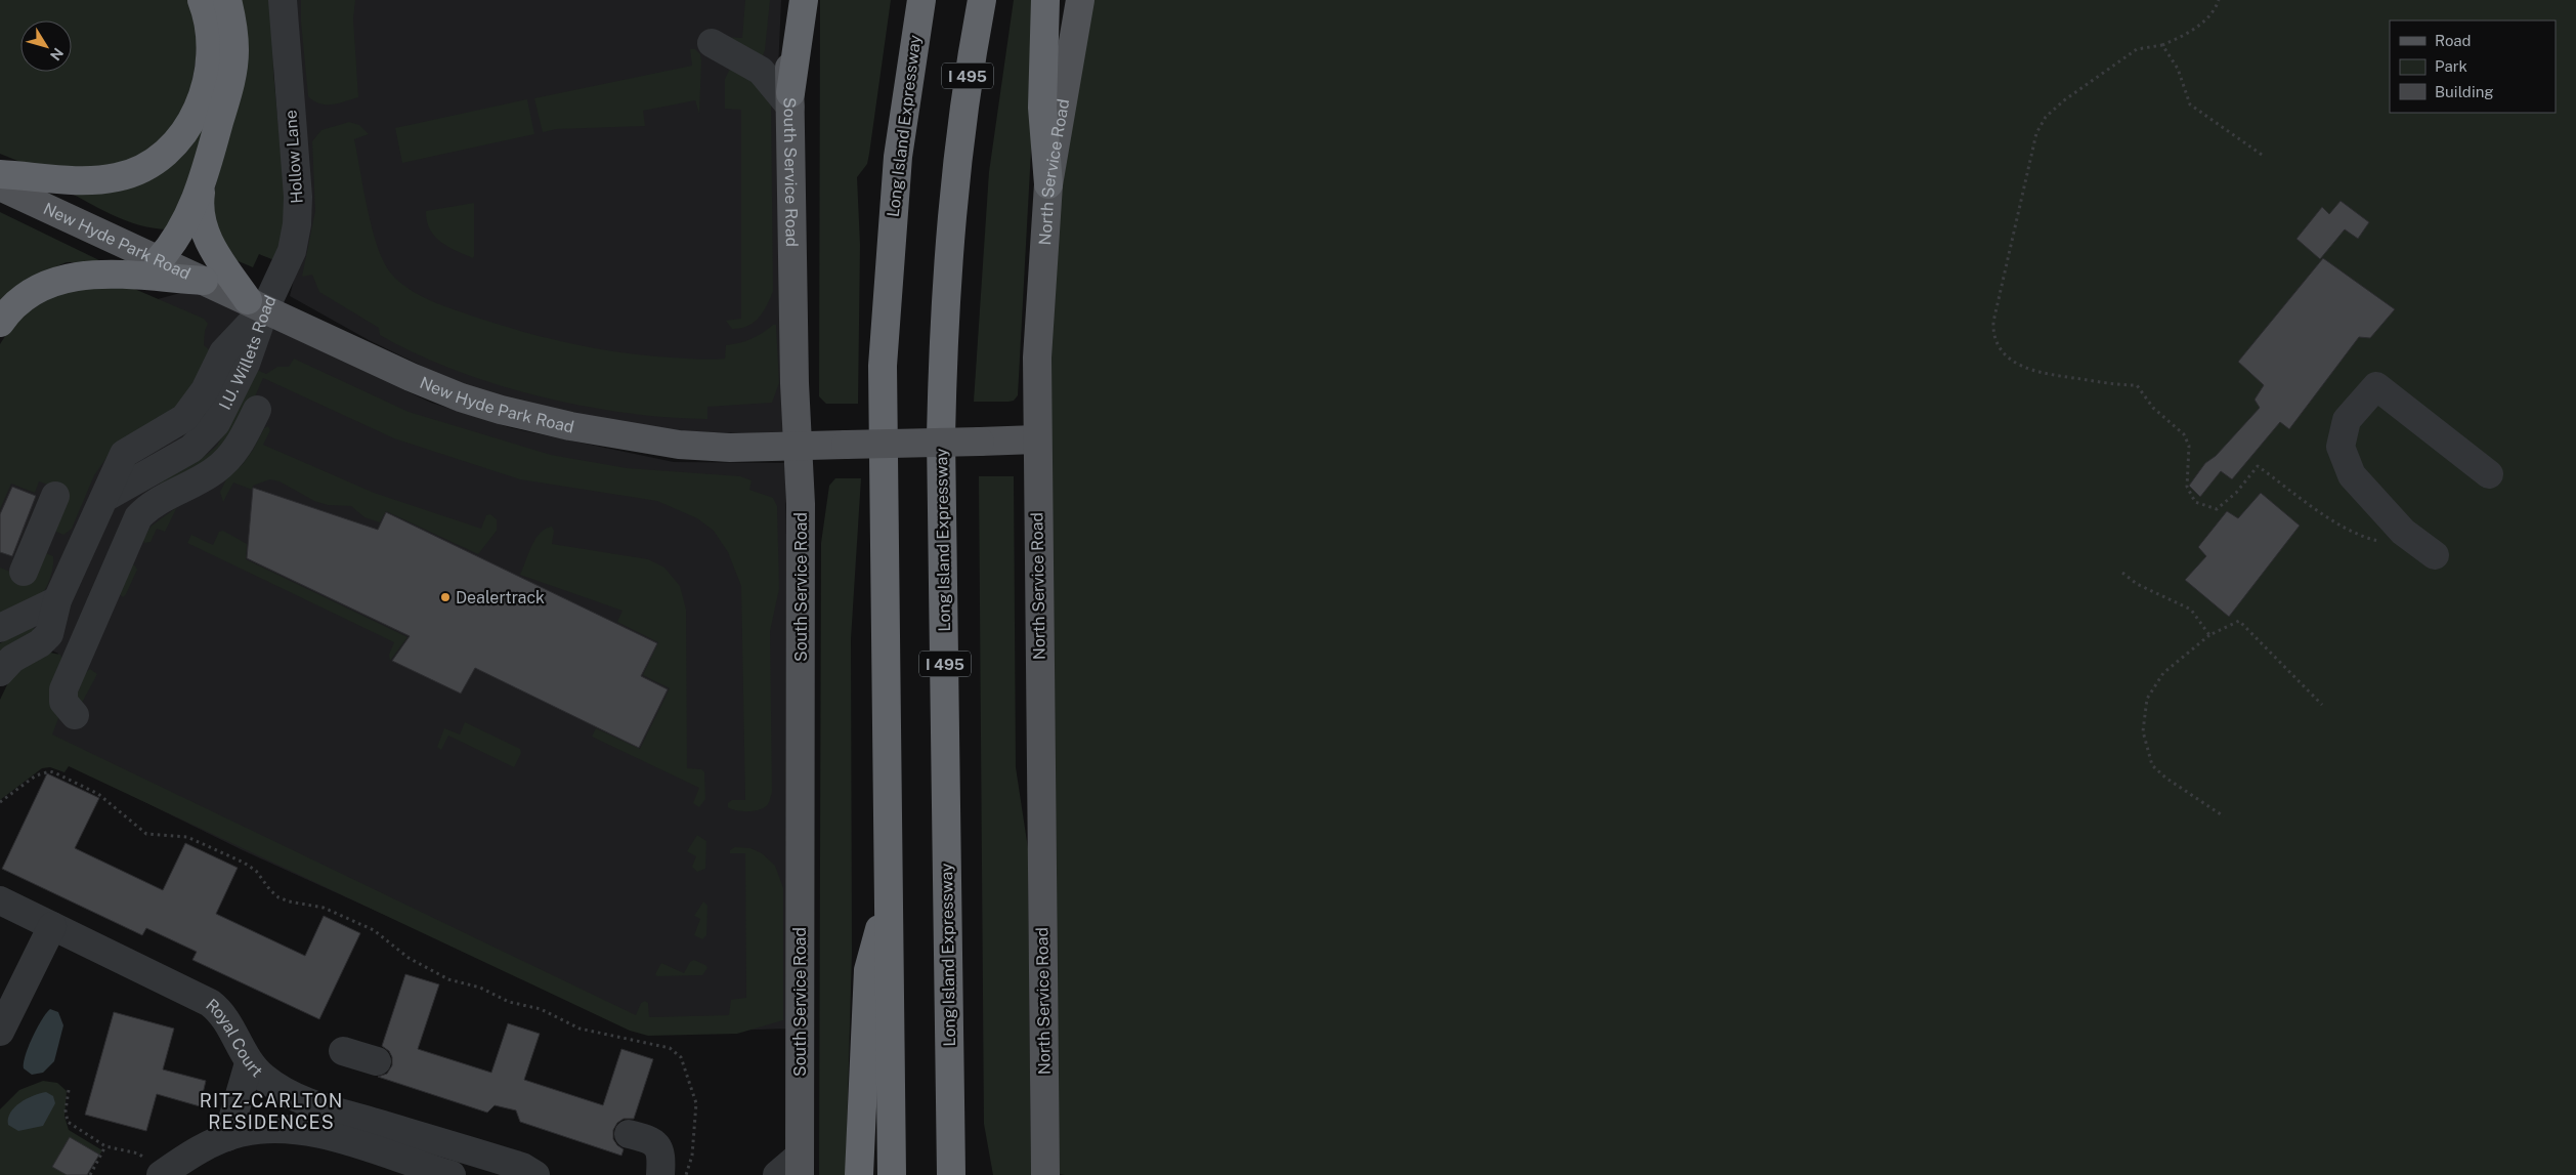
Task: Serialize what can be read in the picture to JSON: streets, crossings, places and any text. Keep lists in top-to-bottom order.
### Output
{
  "streets": {
    "highway": ["I 495", "Long Island Expressway"],
    "main road": ["North Service Road", "South Service Road", "New Hyde Park Road"],
    "street": ["Hollow Lane", "I.U. Willets Road", "Royal Court"]
  },
  "crossings": [
    ["Hollow Lane", "New Hyde Park Road"],
    ["Hollow Lane", "I.U. Willets Road"],
    ["North Service Road", "New Hyde Park Road"],
    ["South Service Road", "New Hyde Park Road"],
    ["New Hyde Park Road", "I.U. Willets Road"]
  ],
  "districts": ["RITZ-CARLTON RESIDENCES"],
  "places": ["Dealertrack"],
  "legend": ["Road", "Park", "Building"],
  "north": "bottom right"
}
